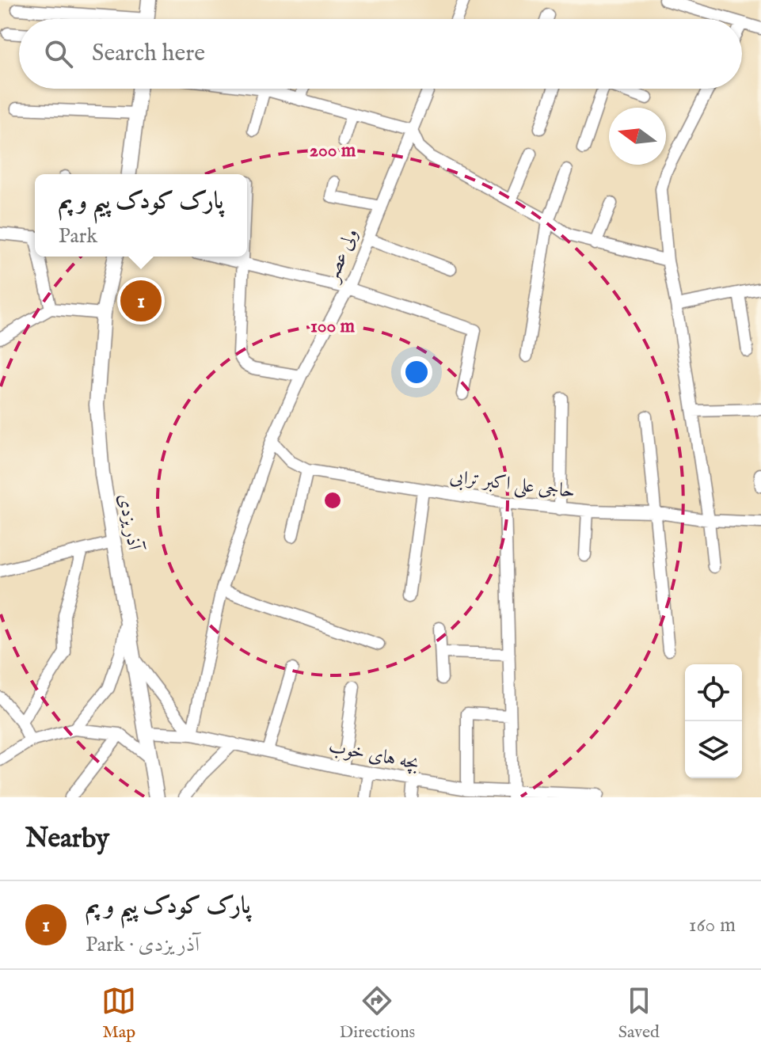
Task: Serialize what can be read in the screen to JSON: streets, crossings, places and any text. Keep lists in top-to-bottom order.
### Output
{
  "streets": {
    "street": [
      "ولی عصر",
      "حاجی علی اکبر ترابی",
      "آذر یزدی",
      "بچه های خوب"
    ]
  },
  "crossings": [
    ["ولی عصر", "حاجی علی اکبر ترابی"],
    ["ولی عصر", "بچه های خوب"],
    ["آذر یزدی", "بچه های خوب"]
  ],
  "north": "left",
  "page": {
    "search": "Search here",
    "popup": ["پارک کودک پیم و پم", "Park"],
    "pins": "1",
    "heading": "Nearby",
    "list": [
      {
        "mark": "1",
        "name": "پارک کودک پیم و پم",
        "note": "Park · آذر یزدی",
        "value": "160 m"
      }
    ],
    "nav": ["Map", "Directions", "Saved"]
  },
  "rings": ["200 m", "100 m"]
}
